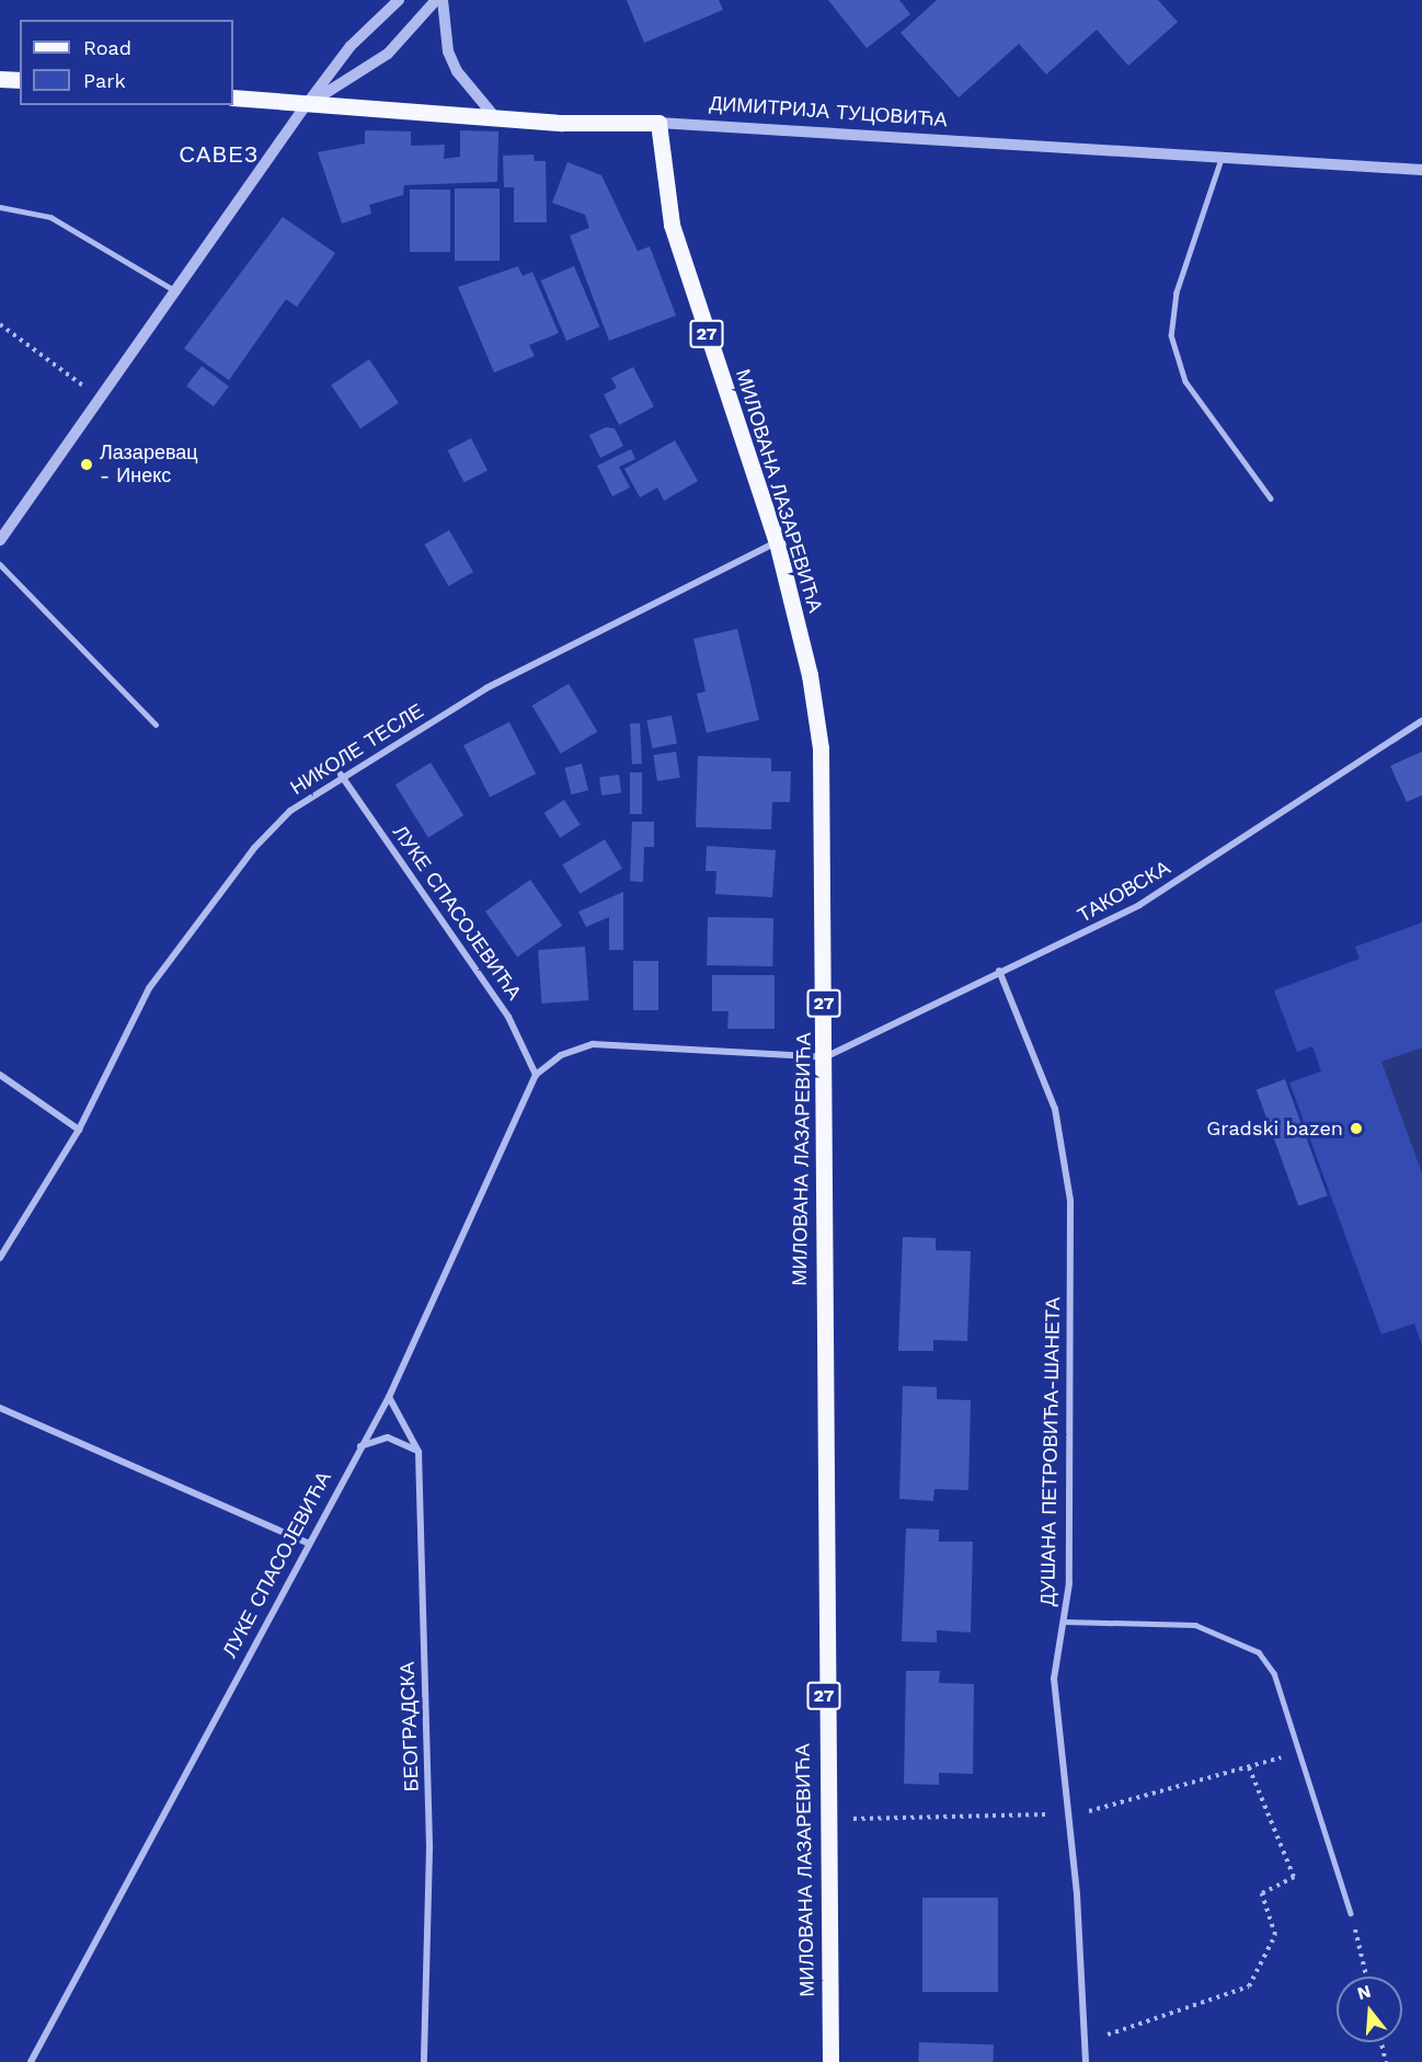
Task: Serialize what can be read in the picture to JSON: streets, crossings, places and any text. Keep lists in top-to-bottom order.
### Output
{
  "streets": {
    "main road": ["ДИМИТРИЈА ТУЦОВИЋА", "27", "МИЛОВАНА ЛАЗАРЕВИЋА"],
    "street": [
      "НИКОЛЕ ТЕСЛЕ",
      "ТАКОВСКА",
      "ЛУКЕ СПАСОЈЕВИЋА",
      "ДУШАНА ПЕТРОВИЋА-ШАНЕТА",
      "БЕОГРАДСКА"
    ]
  },
  "crossings": [
    ["ДИМИТРИЈА ТУЦОВИЋА", "МИЛОВАНА ЛАЗАРЕВИЋА"],
    ["МИЛОВАНА ЛАЗАРЕВИЋА", "НИКОЛЕ ТЕСЛЕ"],
    ["МИЛОВАНА ЛАЗАРЕВИЋА", "ТАКОВСКА"],
    ["МИЛОВАНА ЛАЗАРЕВИЋА", "ЛУКЕ СПАСОЈЕВИЋА"],
    ["НИКОЛЕ ТЕСЛЕ", "ЛУКЕ СПАСОЈЕВИЋА"],
    ["ТАКОВСКА", "ЛУКЕ СПАСОЈЕВИЋА"],
    ["ТАКОВСКА", "ДУШАНА ПЕТРОВИЋА-ШАНЕТА"],
    ["ЛУКЕ СПАСОЈЕВИЋА", "БЕОГРАДСКА"]
  ],
  "districts": ["САВЕЗ"],
  "places": ["Лазаревац - Инекс", "Gradski bazen"],
  "legend": ["Road", "Park"],
  "north": "top"
}
